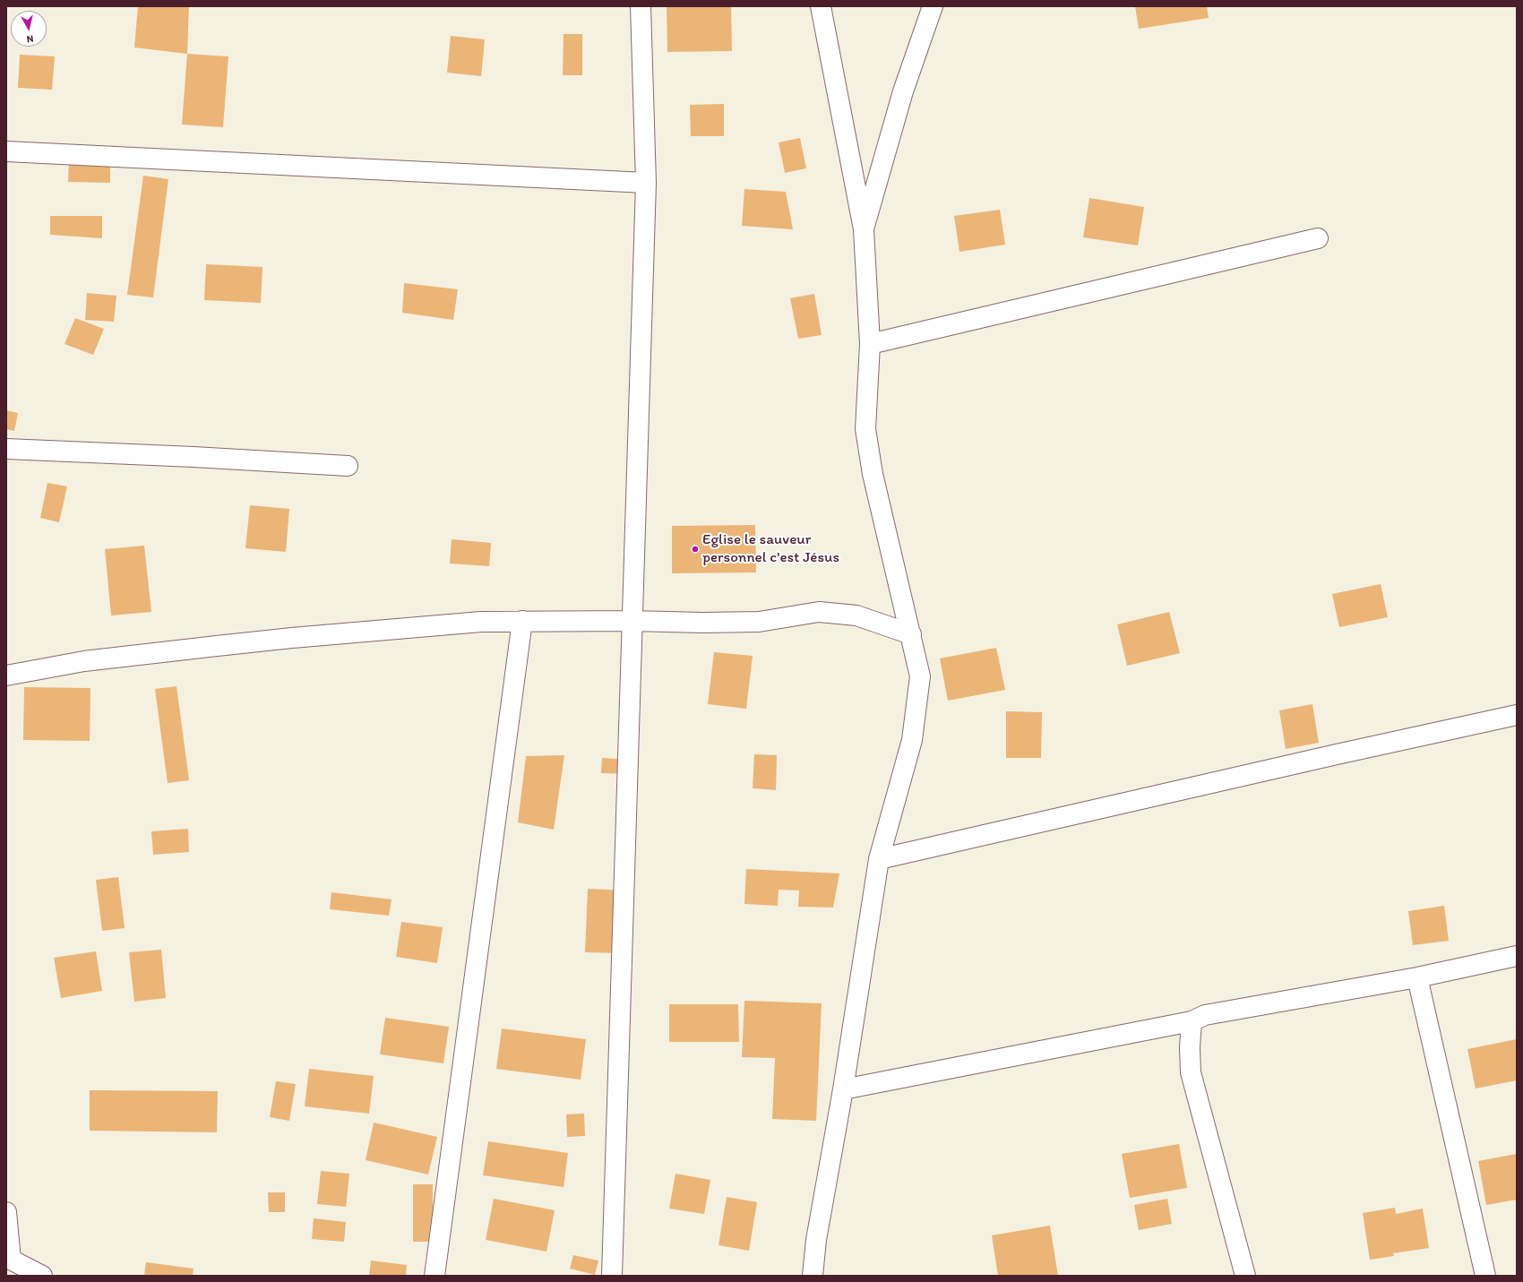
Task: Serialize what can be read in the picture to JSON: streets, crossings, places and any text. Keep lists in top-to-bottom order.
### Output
{
  "places": ["Eglise le sauveur personnel c'est Jésus"],
  "north": "bottom"
}
